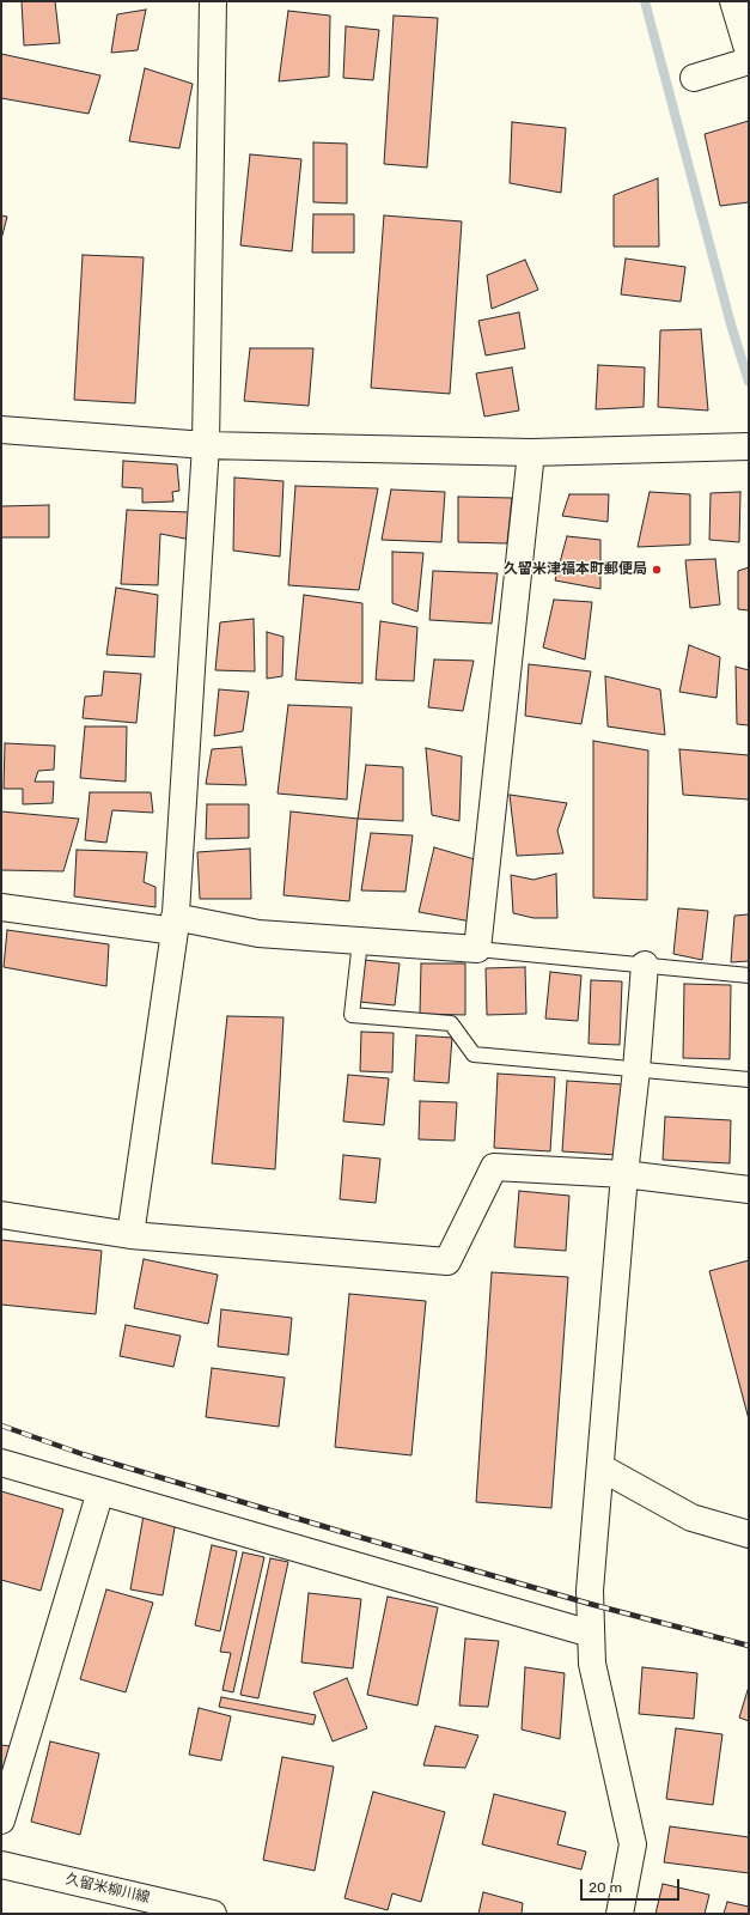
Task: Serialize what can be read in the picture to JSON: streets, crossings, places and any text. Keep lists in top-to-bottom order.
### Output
{
  "streets": {
    "street": ["久留米柳川線"]
  },
  "places": ["久留米津福本町郵便局"],
  "scale_bar": "20 m"
}
